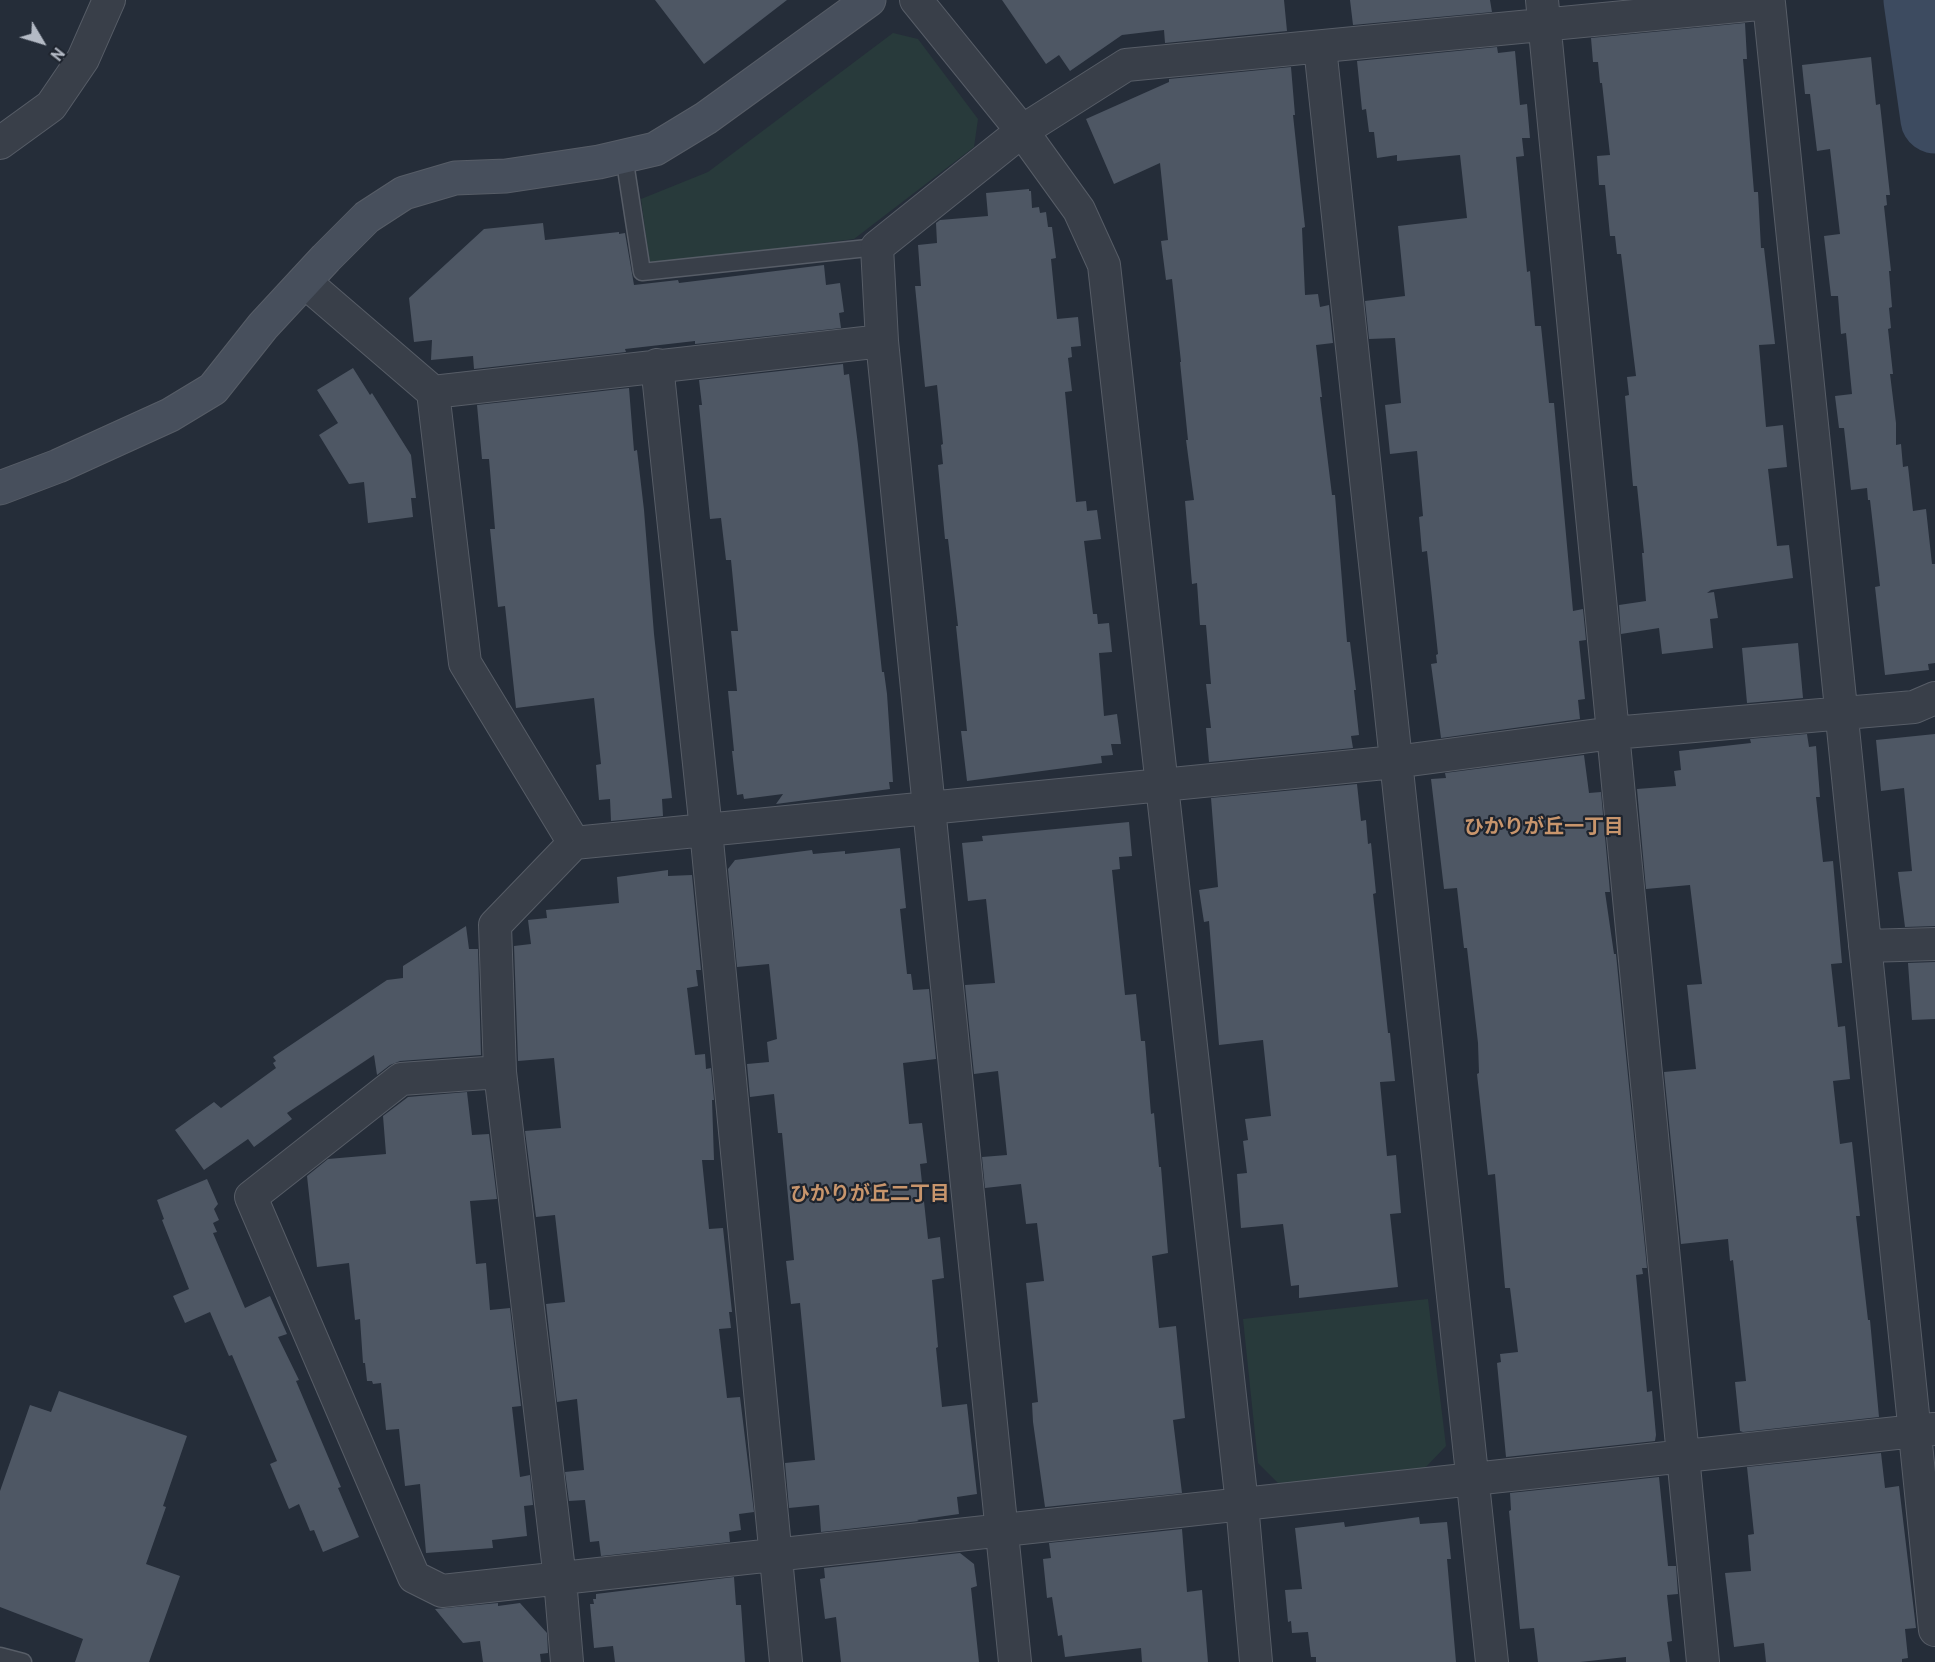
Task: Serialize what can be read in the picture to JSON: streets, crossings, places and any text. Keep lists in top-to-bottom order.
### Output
{
  "districts": ["ひかりが丘一丁目", "ひかりが丘二丁目"],
  "north": "bottom right"
}
